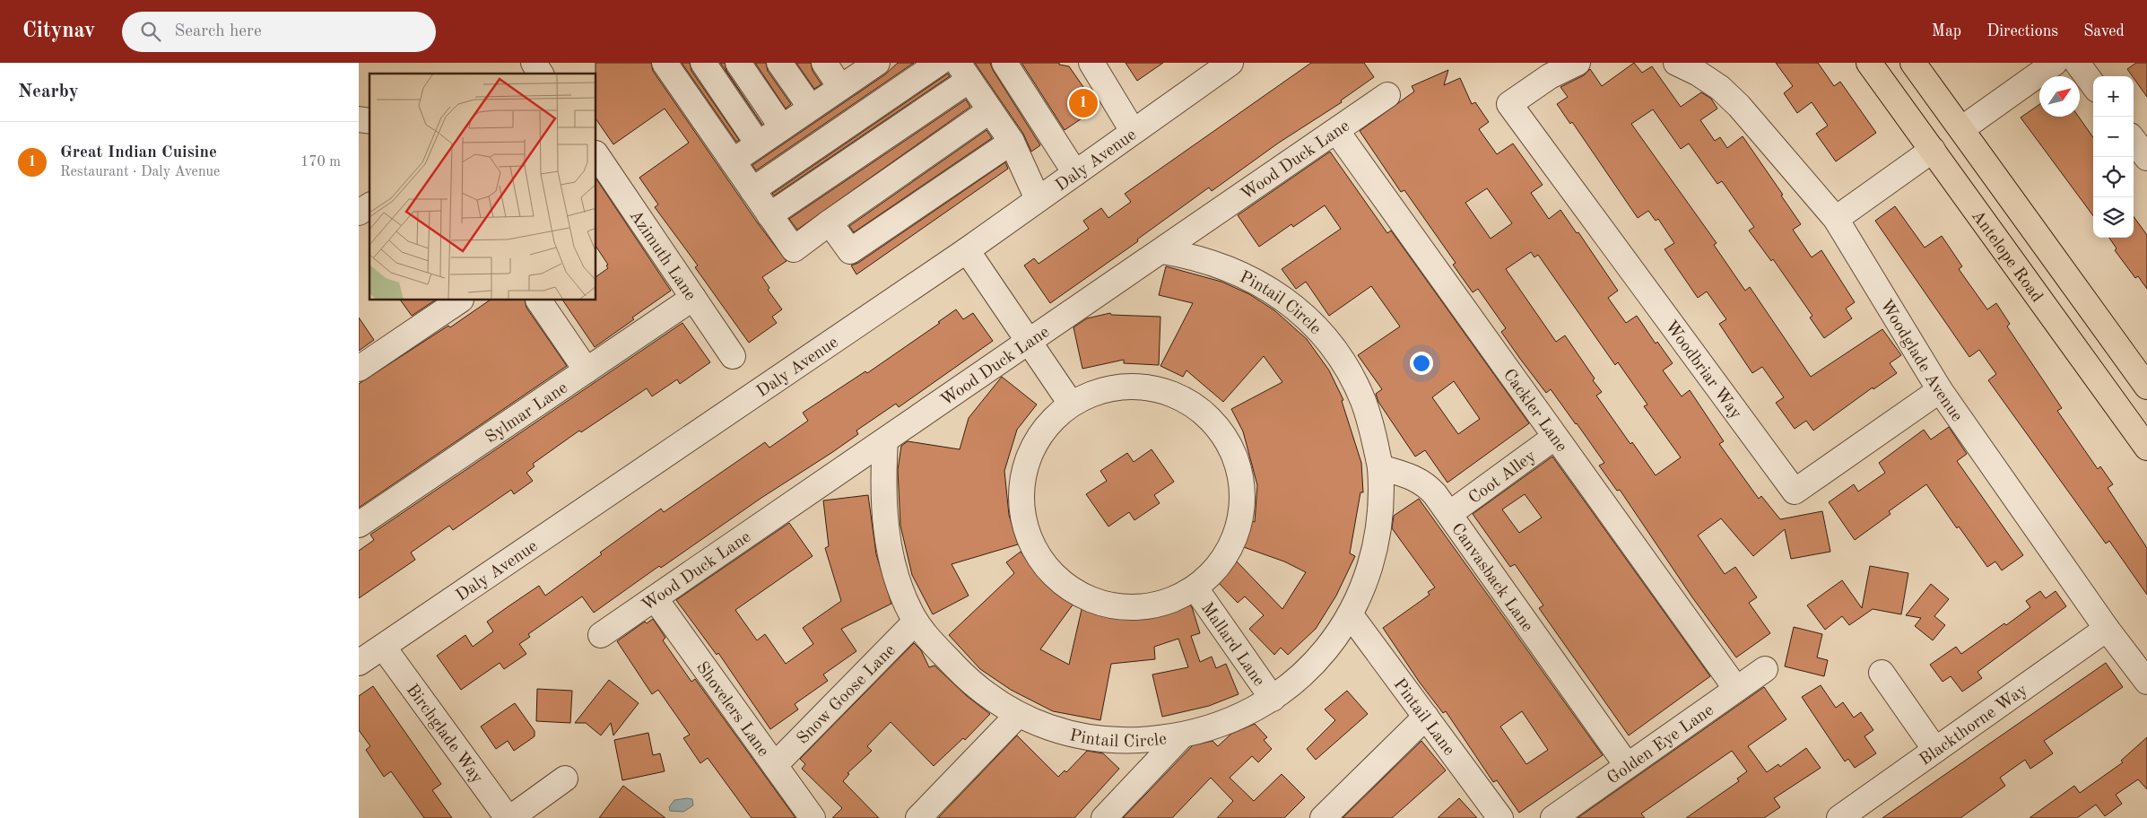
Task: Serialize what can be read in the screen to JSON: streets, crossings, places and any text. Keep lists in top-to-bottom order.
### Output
{
  "streets": {
    "main road": ["Antelope Road"],
    "street": [
      "Daly Avenue",
      "Wood Duck Lane",
      "Azimuth Lane",
      "Pintail Circle",
      "Woodglade Avenue",
      "Woodbriar Way",
      "Cackler Lane",
      "Sylmar Lane",
      "Coot Alley",
      "Canvasback Lane",
      "Mallard Lane",
      "Snow Goose Lane",
      "Shovelers Lane",
      "Pintail Lane",
      "Blackthorne Way",
      "Birchglade Way",
      "Golden Eye Lane"
    ]
  },
  "crossings": [
    ["Daly Avenue", "Birchglade Way"],
    ["Wood Duck Lane", "Pintail Circle"],
    ["Wood Duck Lane", "Cackler Lane"],
    ["Wood Duck Lane", "Shovelers Lane"],
    ["Azimuth Lane", "Sylmar Lane"],
    ["Pintail Circle", "Canvasback Lane"],
    ["Pintail Circle", "Mallard Lane"],
    ["Pintail Circle", "Snow Goose Lane"],
    ["Pintail Circle", "Pintail Lane"],
    ["Woodglade Avenue", "Woodbriar Way"],
    ["Woodglade Avenue", "Blackthorne Way"],
    ["Cackler Lane", "Coot Alley"],
    ["Cackler Lane", "Golden Eye Lane"],
    ["Coot Alley", "Canvasback Lane"],
    ["Canvasback Lane", "Golden Eye Lane"],
    ["Snow Goose Lane", "Shovelers Lane"]
  ],
  "north": "top right",
  "page": {
    "header": "Citynav",
    "search": "Search here",
    "nav": ["Map", "Directions", "Saved"],
    "heading": "Nearby",
    "map_buttons": ["+", "−"],
    "pins": "1",
    "list": [
      {
        "mark": "1",
        "name": "Great Indian Cuisine",
        "note": "Restaurant · Daly Avenue",
        "value": "170 m"
      }
    ]
  }
}
